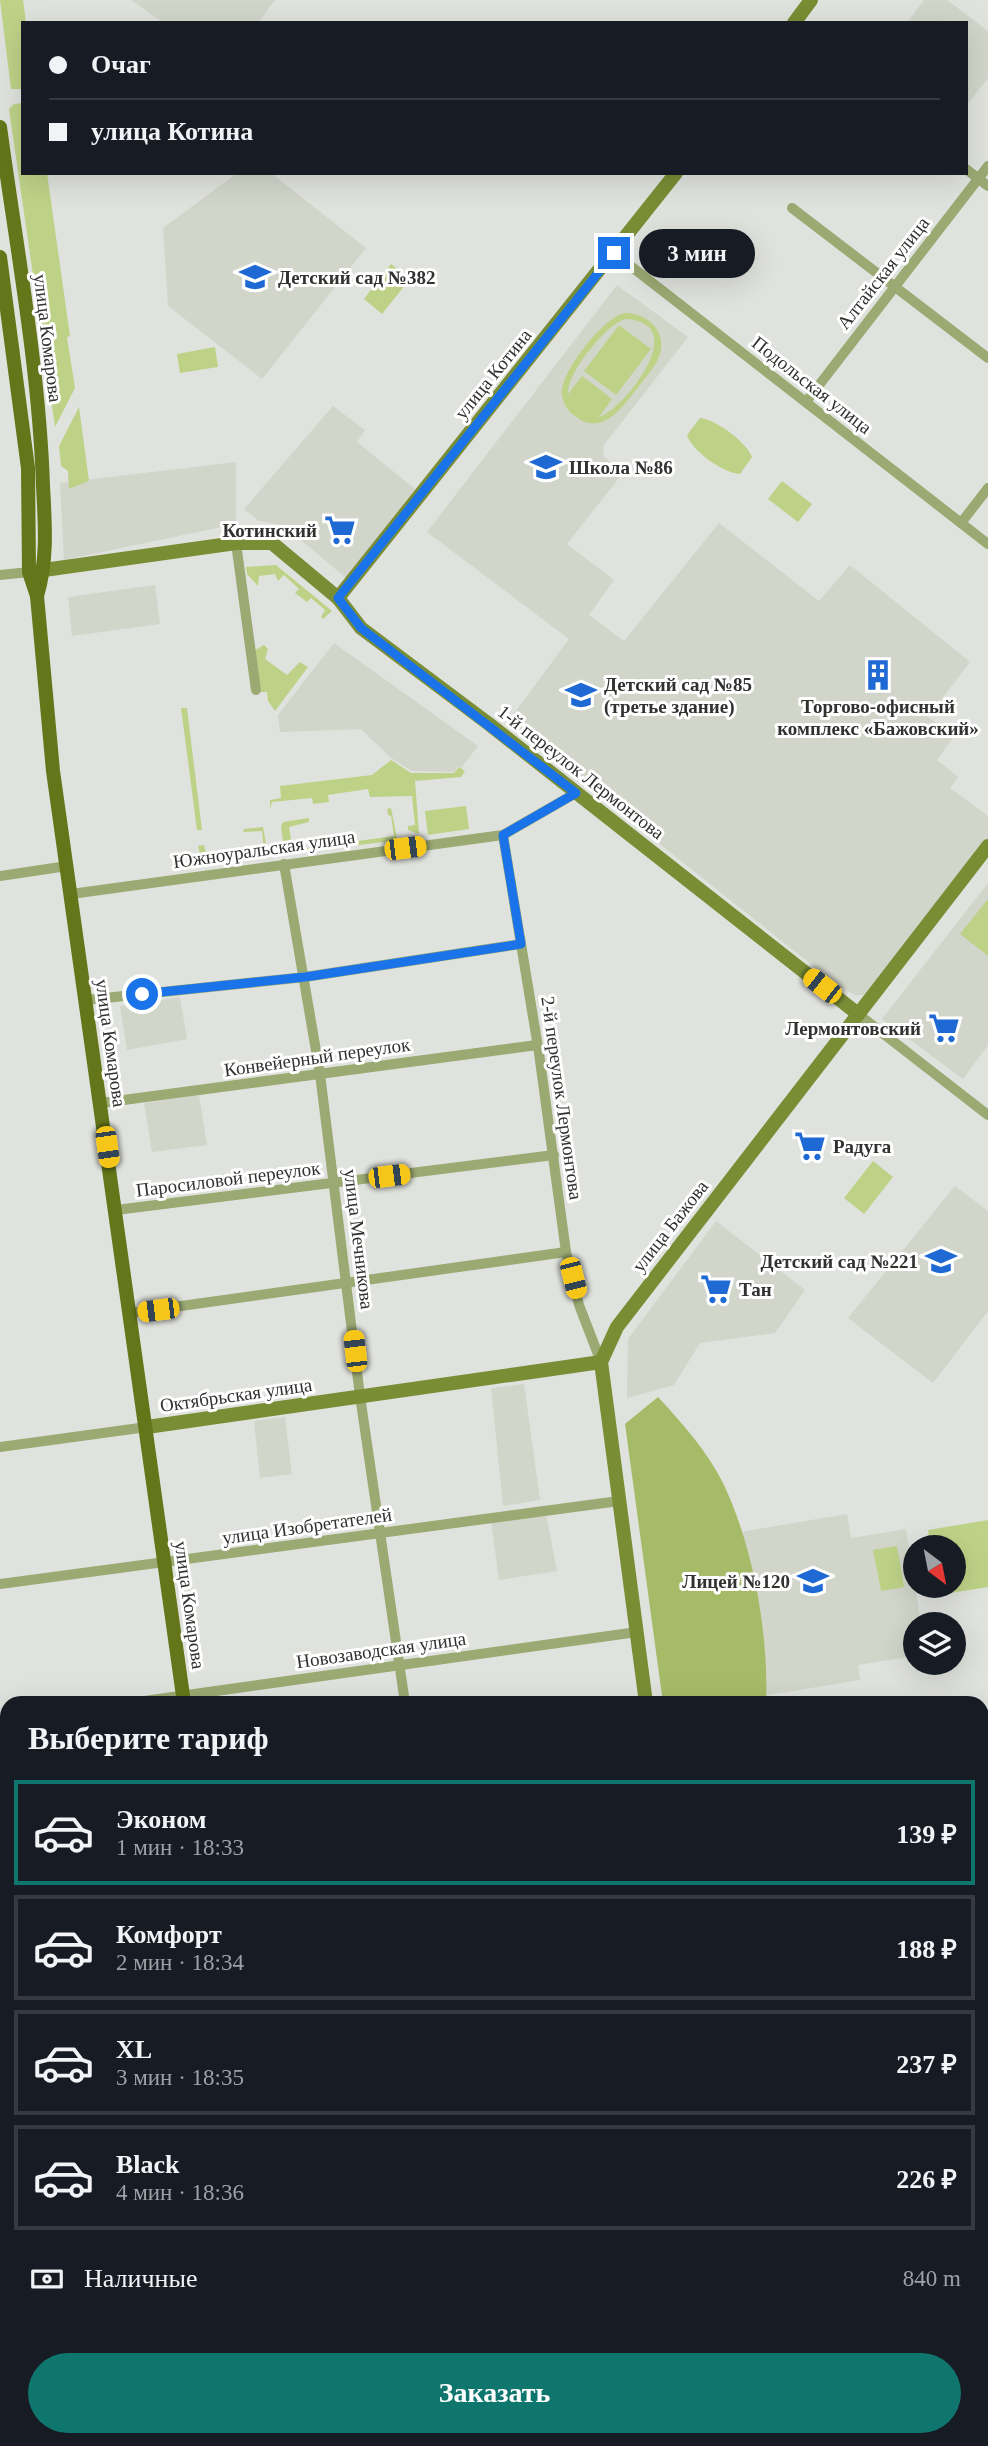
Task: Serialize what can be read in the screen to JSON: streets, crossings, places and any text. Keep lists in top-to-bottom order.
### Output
{
  "streets": {
    "main road": ["улица Комарова"],
    "street": [
      "Алтайская улица",
      "улица Котина",
      "Подольская улица",
      "1-й переулок Лермонтова",
      "Южноуральская улица",
      "Конвейерный переулок",
      "2-й переулок Лермонтова",
      "Паросиловой переулок",
      "улица Бажова",
      "улица Мечникова",
      "Октябрьская улица",
      "улица Изобретателей",
      "Новозаводская улица"
    ]
  },
  "crossings": [
    ["Алтайская улица", "Подольская улица"],
    ["улица Комарова", "1-й переулок Лермонтова"],
    ["улица Комарова", "Южноуральская улица"],
    ["улица Комарова", "Конвейерный переулок"],
    ["улица Комарова", "Паросиловой переулок"],
    ["улица Комарова", "Октябрьская улица"],
    ["улица Комарова", "улица Изобретателей"],
    ["улица Котина", "Подольская улица"],
    ["улица Котина", "1-й переулок Лермонтова"],
    ["1-й переулок Лермонтова", "Южноуральская улица"],
    ["1-й переулок Лермонтова", "улица Бажова"],
    ["Южноуральская улица", "2-й переулок Лермонтова"],
    ["Южноуральская улица", "улица Мечникова"],
    ["Конвейерный переулок", "2-й переулок Лермонтова"],
    ["Конвейерный переулок", "улица Мечникова"],
    ["2-й переулок Лермонтова", "Паросиловой переулок"],
    ["2-й переулок Лермонтова", "улица Бажова"],
    ["2-й переулок Лермонтова", "Октябрьская улица"],
    ["Паросиловой переулок", "улица Мечникова"],
    ["улица Бажова", "Октябрьская улица"],
    ["улица Мечникова", "Октябрьская улица"],
    ["улица Мечникова", "улица Изобретателей"],
    ["улица Мечникова", "Новозаводская улица"]
  ],
  "places": {
    "school or university": [
      "Детский сад №382",
      "Школа №86",
      "Детский сад №85 (третье здание)",
      "Детский сад №221",
      "Лицей №120"
    ],
    "supermarket": [
      "Котинский",
      "Лермонтовский",
      "Радуга",
      "Тан"
    ],
    "building": ["Торгово-офисный комплекс «Бажовский»"]
  },
  "north": "bottom right",
  "page": {
    "banner": ["Очаг", "улица Котина"],
    "bubble": "3 мин",
    "heading": "Выберите тариф",
    "list": [
      {
        "name": "Эконом",
        "note": "1 мин · 18:33",
        "value": "139 ₽"
      },
      {
        "name": "Комфорт",
        "note": "2 мин · 18:34",
        "value": "188 ₽"
      },
      {
        "name": "XL",
        "note": "3 мин · 18:35",
        "value": "237 ₽"
      },
      {
        "name": "Black",
        "note": "4 мин · 18:36",
        "value": "226 ₽"
      }
    ],
    "pay": ["Наличные", "840 m"],
    "buttons": "Заказать"
  }
}
